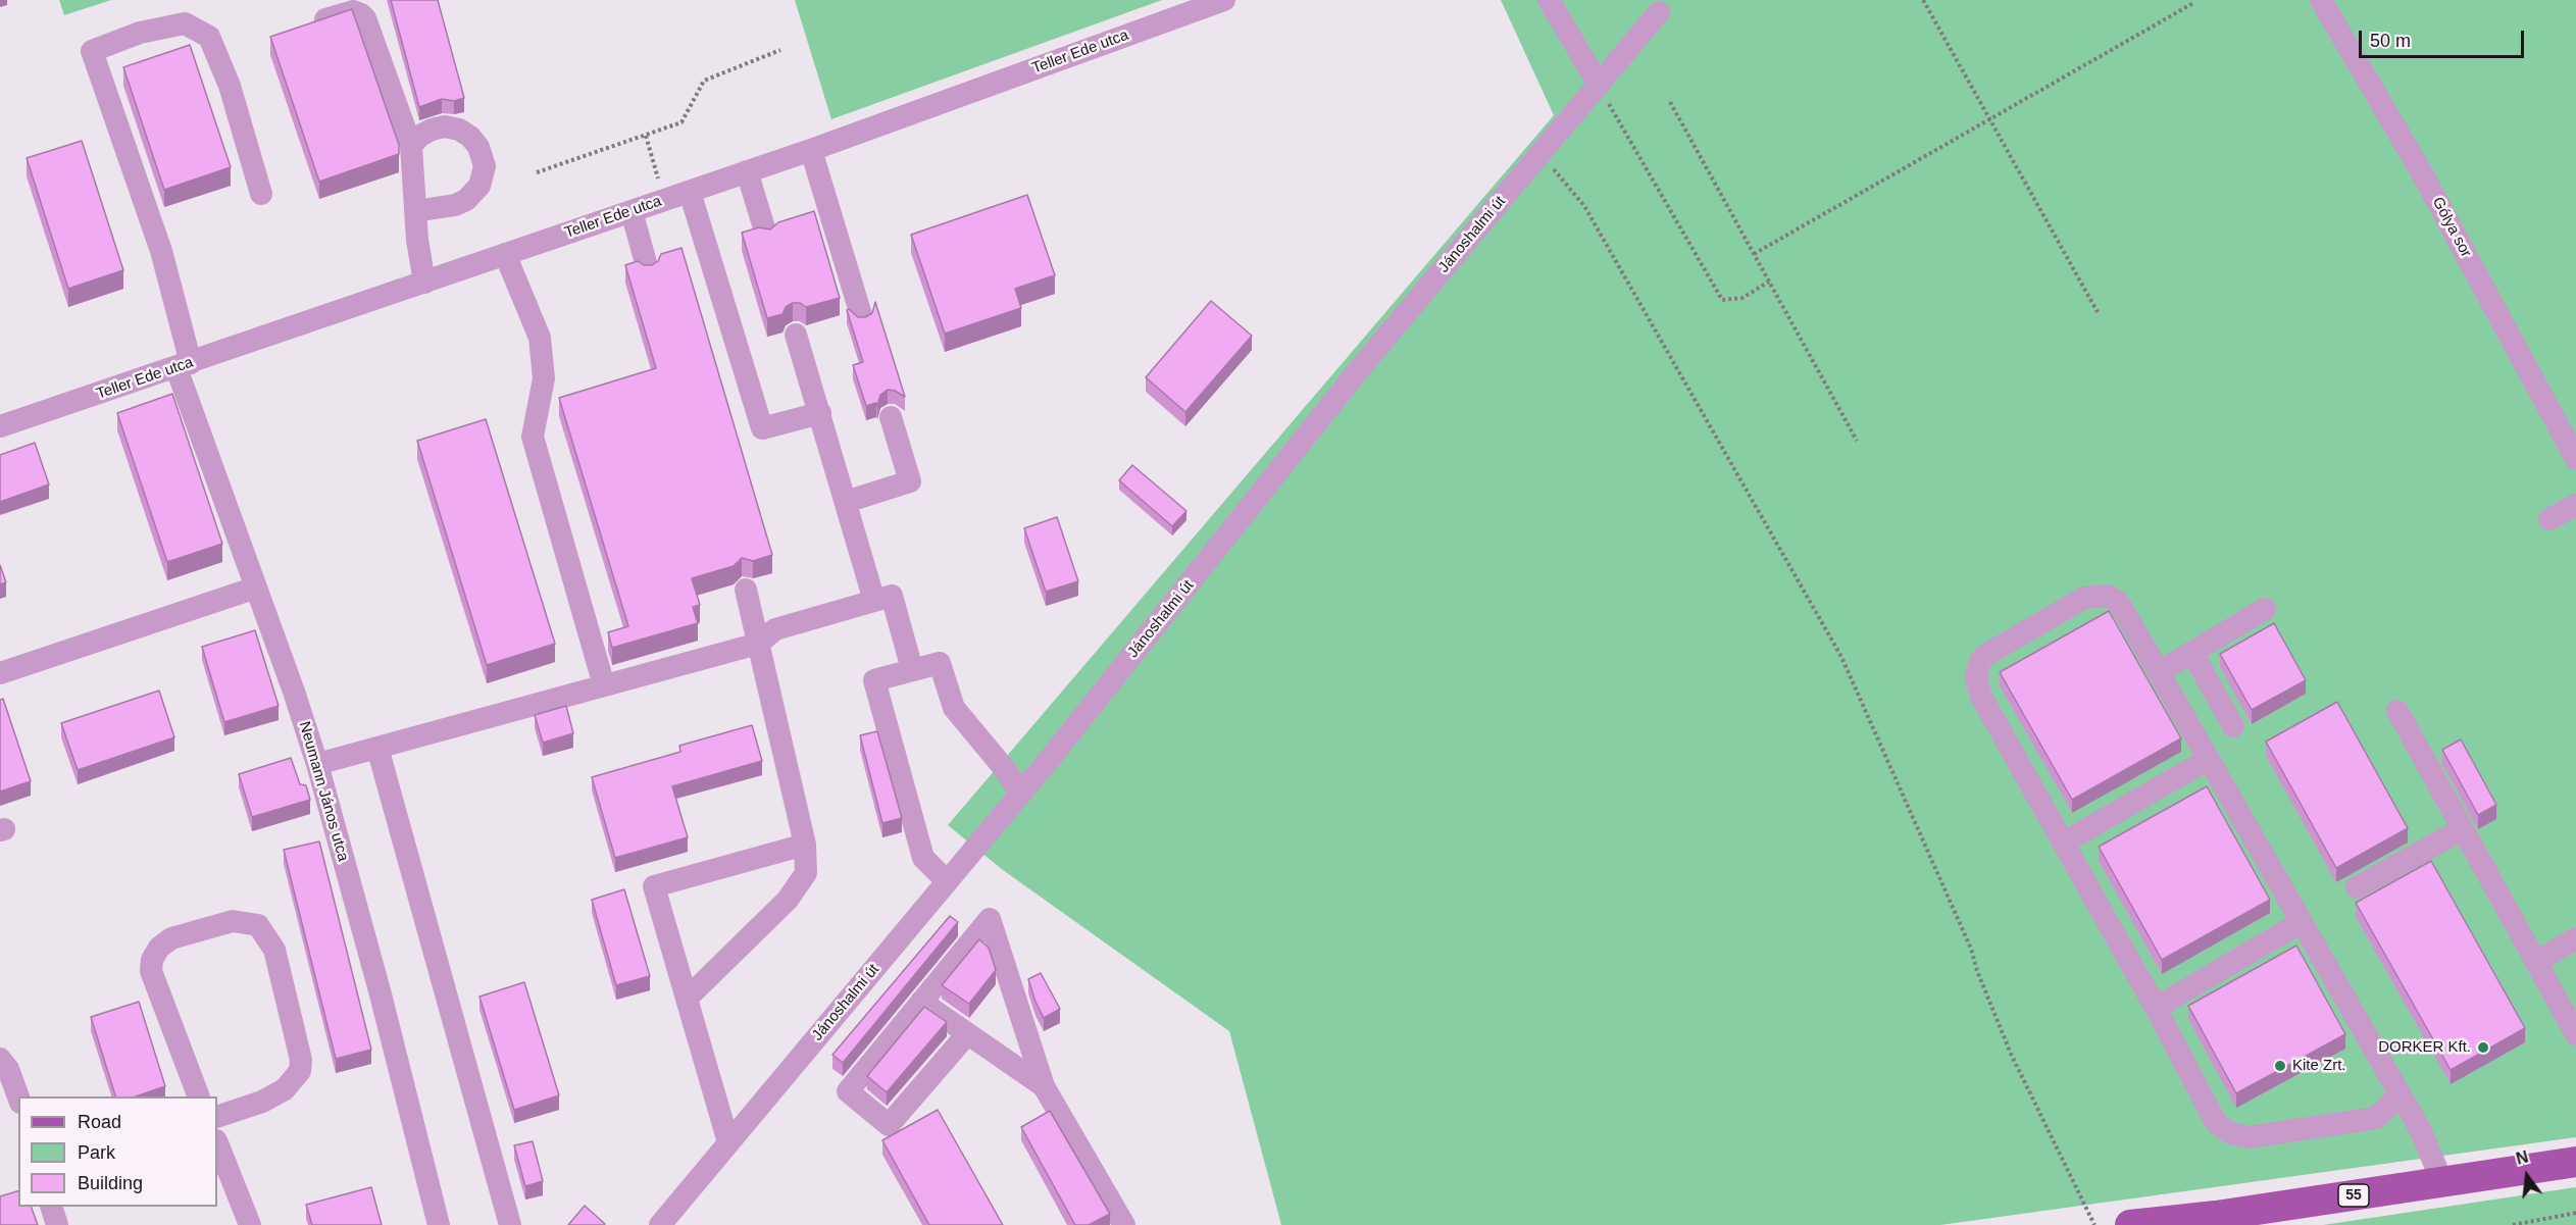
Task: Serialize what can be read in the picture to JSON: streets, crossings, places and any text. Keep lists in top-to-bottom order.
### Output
{
  "streets": {
    "main road": ["55"],
    "street": [
      "Teller Ede utca",
      "Gólya sor",
      "Jánoshalmi út",
      "Neumann János utca"
    ]
  },
  "crossings": [
    ["Teller Ede utca", "Neumann János utca"]
  ],
  "places": ["DORKER Kft.", "Kite Zrt."],
  "legend": ["Road", "Park", "Building"],
  "scale_bar": "50 m",
  "north": "top"
}
